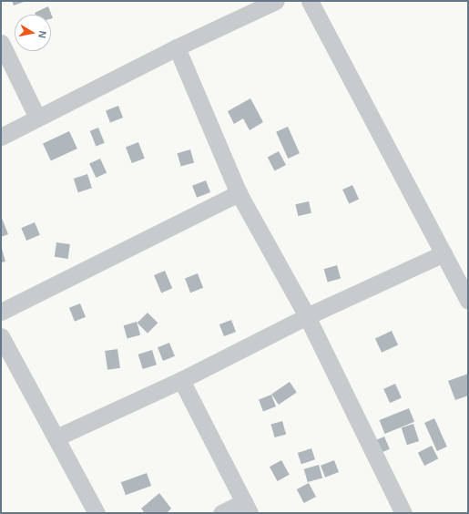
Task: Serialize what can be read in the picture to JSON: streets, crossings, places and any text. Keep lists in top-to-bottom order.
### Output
{
  "north": "right"
}
